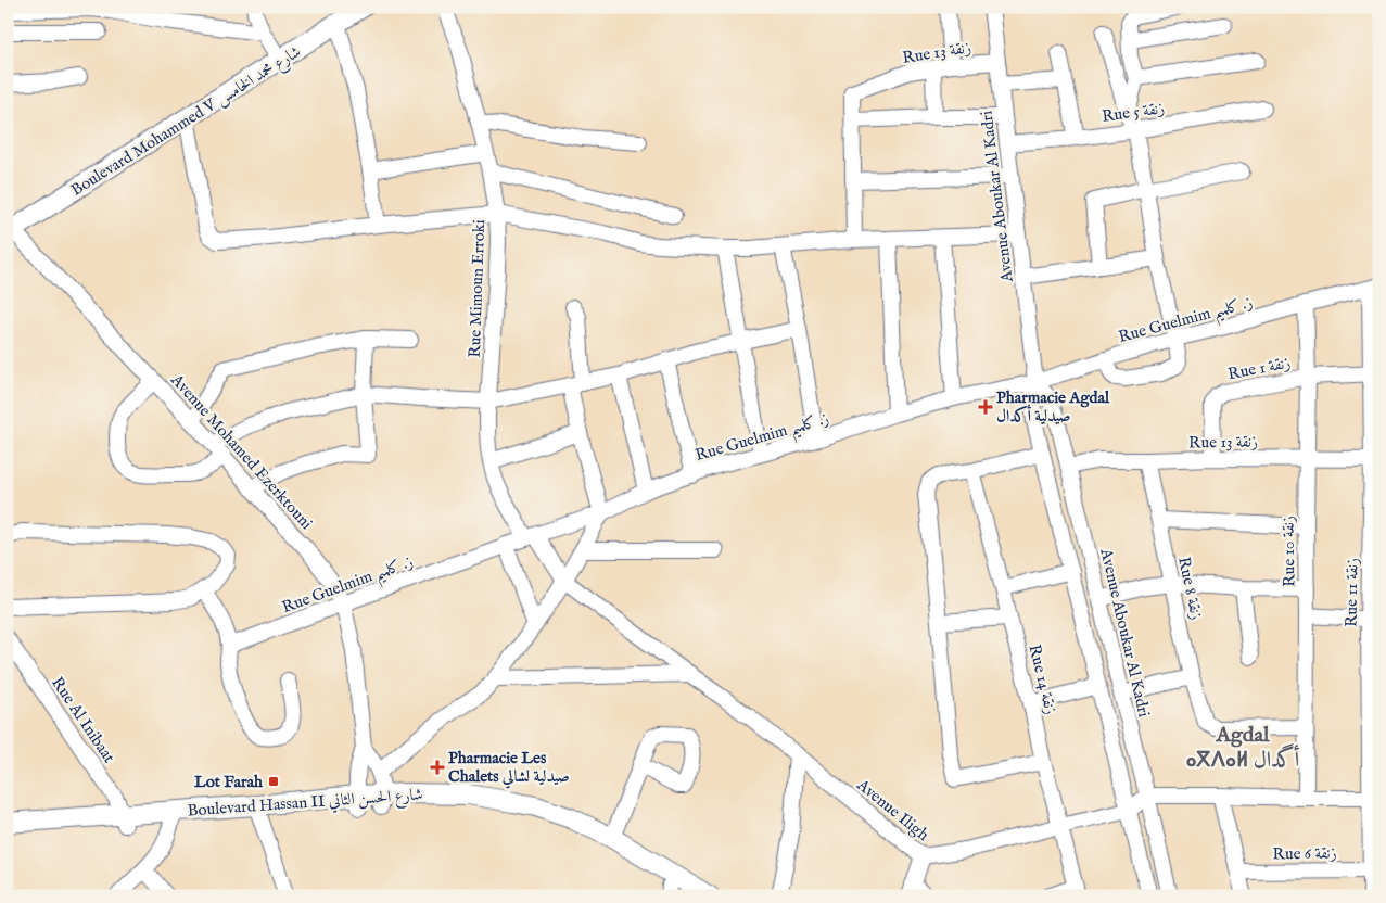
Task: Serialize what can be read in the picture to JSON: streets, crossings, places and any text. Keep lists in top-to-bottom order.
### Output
{
  "streets": {
    "main road": ["Boulevard Mohammed V شارع محمد الخامس", "Boulevard Hassan II شارع الحسن الثاني"],
    "street": [
      "Rue 13 زنقة",
      "Rue 5 زنقة",
      "Avenue Aboukar Al Kadri",
      "Rue Mimoun Erroki",
      "Rue Guelmim ز. كلميم",
      "Rue 1 زنقة",
      "Avenue Mohamed Ezerktouni",
      "Rue 10 زنقة",
      "Rue 8 زنقة",
      "Rue 11 زنقة",
      "Rue 14 زنقة",
      "Rue Al Inibaat",
      "Avenue Iligh",
      "Rue 6 زنقة"
    ]
  },
  "crossings": [
    ["Rue 13 زنقة", "Avenue Aboukar Al Kadri"],
    ["Rue 13 زنقة", "Rue 1 زنقة"],
    ["Rue 13 زنقة", "Rue 10 زنقة"],
    ["Rue 13 زنقة", "Rue 8 زنقة"],
    ["Rue 13 زنقة", "Rue 11 زنقة"],
    ["Rue 5 زنقة", "Avenue Aboukar Al Kadri"],
    ["Boulevard Mohammed V شارع محمد الخامس", "Avenue Mohamed Ezerktouni"],
    ["Avenue Aboukar Al Kadri", "Rue Guelmim ز. كلميم"],
    ["Avenue Aboukar Al Kadri", "Avenue Iligh"],
    ["Rue Mimoun Erroki", "Rue Guelmim ز. كلميم"],
    ["Rue Mimoun Erroki", "Avenue Iligh"],
    ["Rue Guelmim ز. كلميم", "Avenue Mohamed Ezerktouni"],
    ["Rue Guelmim ز. كلميم", "Rue 10 زنقة"],
    ["Rue Guelmim ز. كلميم", "Rue 11 زنقة"],
    ["Rue Guelmim ز. كلميم", "Avenue Iligh"],
    ["Rue 1 زنقة", "Rue 10 زنقة"],
    ["Avenue Mohamed Ezerktouni", "Boulevard Hassan II شارع الحسن الثاني"],
    ["Rue 10 زنقة", "Rue 8 زنقة"],
    ["Rue 11 زنقة", "Rue 6 زنقة"],
    ["Rue 14 زنقة", "Avenue Iligh"],
    ["Rue Al Inibaat", "Boulevard Hassan II شارع الحسن الثاني"]
  ],
  "districts": ["Agdal ⴰⴳⴷⴰⵍ أگدال"],
  "places": {
    "health": ["Pharmacie Agdal صيدلية أكدال", "Pharmacie Les Chalets صيدلية لشالي"],
    "transit": ["Lot Farah"]
  }
}
